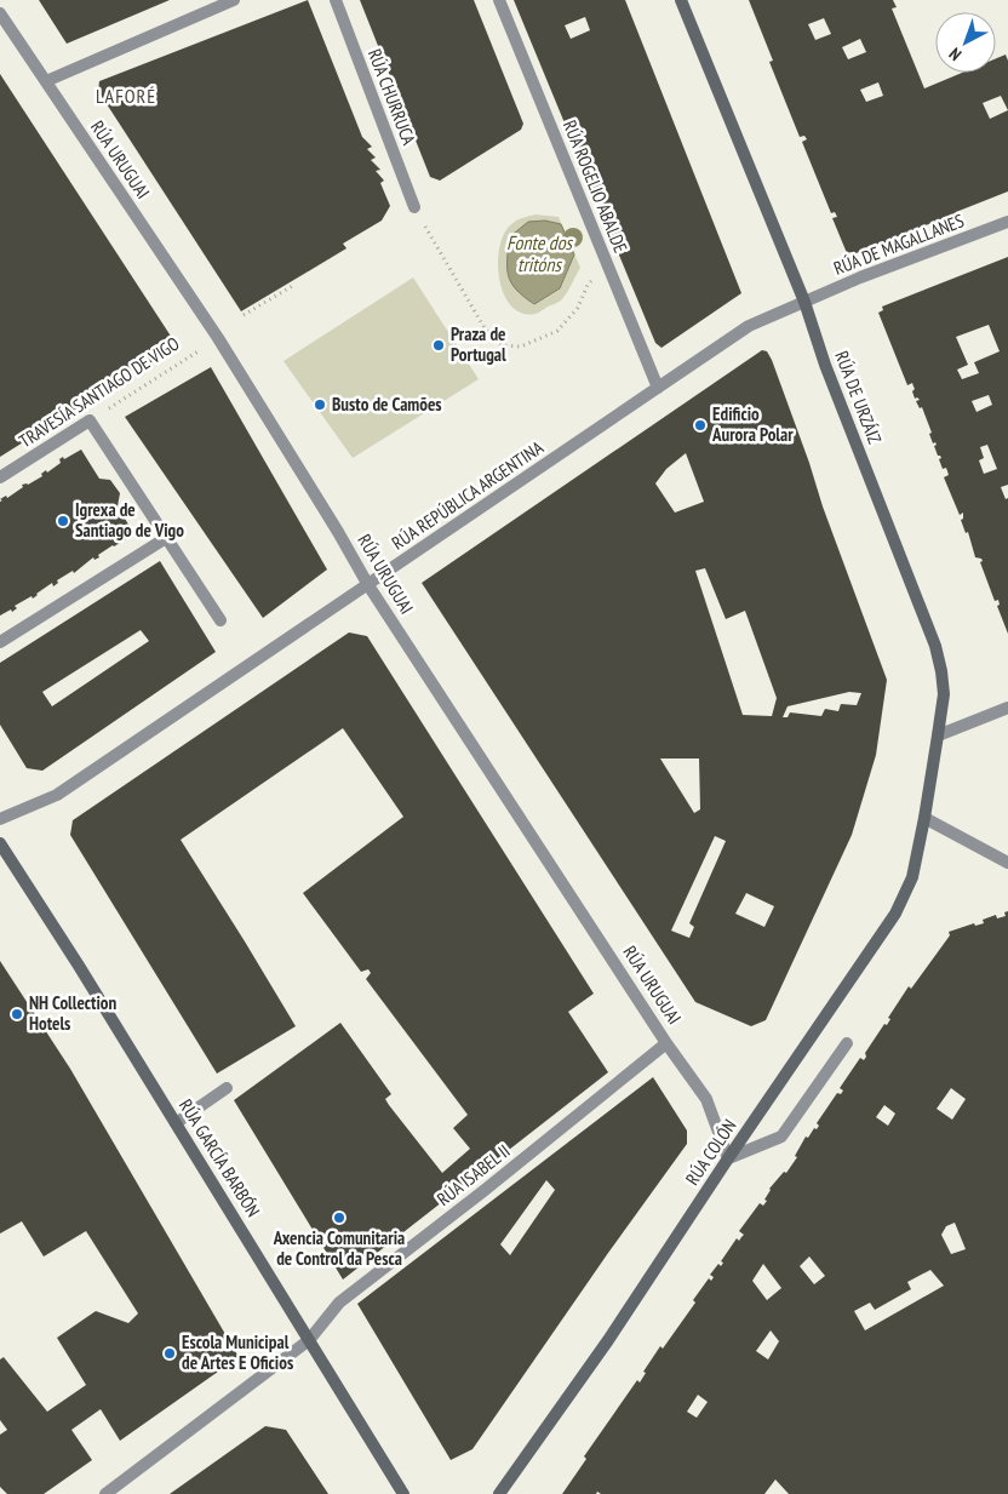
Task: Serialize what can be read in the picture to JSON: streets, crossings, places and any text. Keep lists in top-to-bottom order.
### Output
{
  "streets": {
    "main road": ["RÚA DE URZÁIZ", "RÚA COLÓN", "RÚA GARCÍA BARBÓN"],
    "street": [
      "RÚA CHURRUCA",
      "RÚA URUGUAI",
      "RÚA ROGELIO ABALDE",
      "RÚA DE MAGALLANES",
      "TRAVESÍA SANTIAGO DE VIGO",
      "RÚA REPÚBLICA ARGENTINA",
      "RÚA ISABEL II"
    ]
  },
  "crossings": [
    ["RÚA URUGUAI", "TRAVESÍA SANTIAGO DE VIGO"],
    ["RÚA URUGUAI", "RÚA REPÚBLICA ARGENTINA"],
    ["RÚA URUGUAI", "RÚA COLÓN"],
    ["RÚA URUGUAI", "RÚA ISABEL II"],
    ["RÚA ROGELIO ABALDE", "RÚA REPÚBLICA ARGENTINA"],
    ["RÚA DE MAGALLANES", "RÚA DE URZÁIZ"],
    ["RÚA DE MAGALLANES", "RÚA REPÚBLICA ARGENTINA"],
    ["RÚA DE URZÁIZ", "RÚA REPÚBLICA ARGENTINA"],
    ["RÚA DE URZÁIZ", "RÚA COLÓN"],
    ["RÚA GARCÍA BARBÓN", "RÚA ISABEL II"]
  ],
  "districts": ["LAFORÉ"],
  "water": ["Fonte dos tritóns"],
  "places": [
    "Praza de Portugal",
    "Busto de Camões",
    "Edificio Aurora Polar",
    "Igrexa de Santiago de Vigo",
    "NH Collection Hotels",
    "Axencia Comunitaria de Control da Pesca",
    "Escola Municipal de Artes E Oficios"
  ],
  "north": "bottom left"
}
